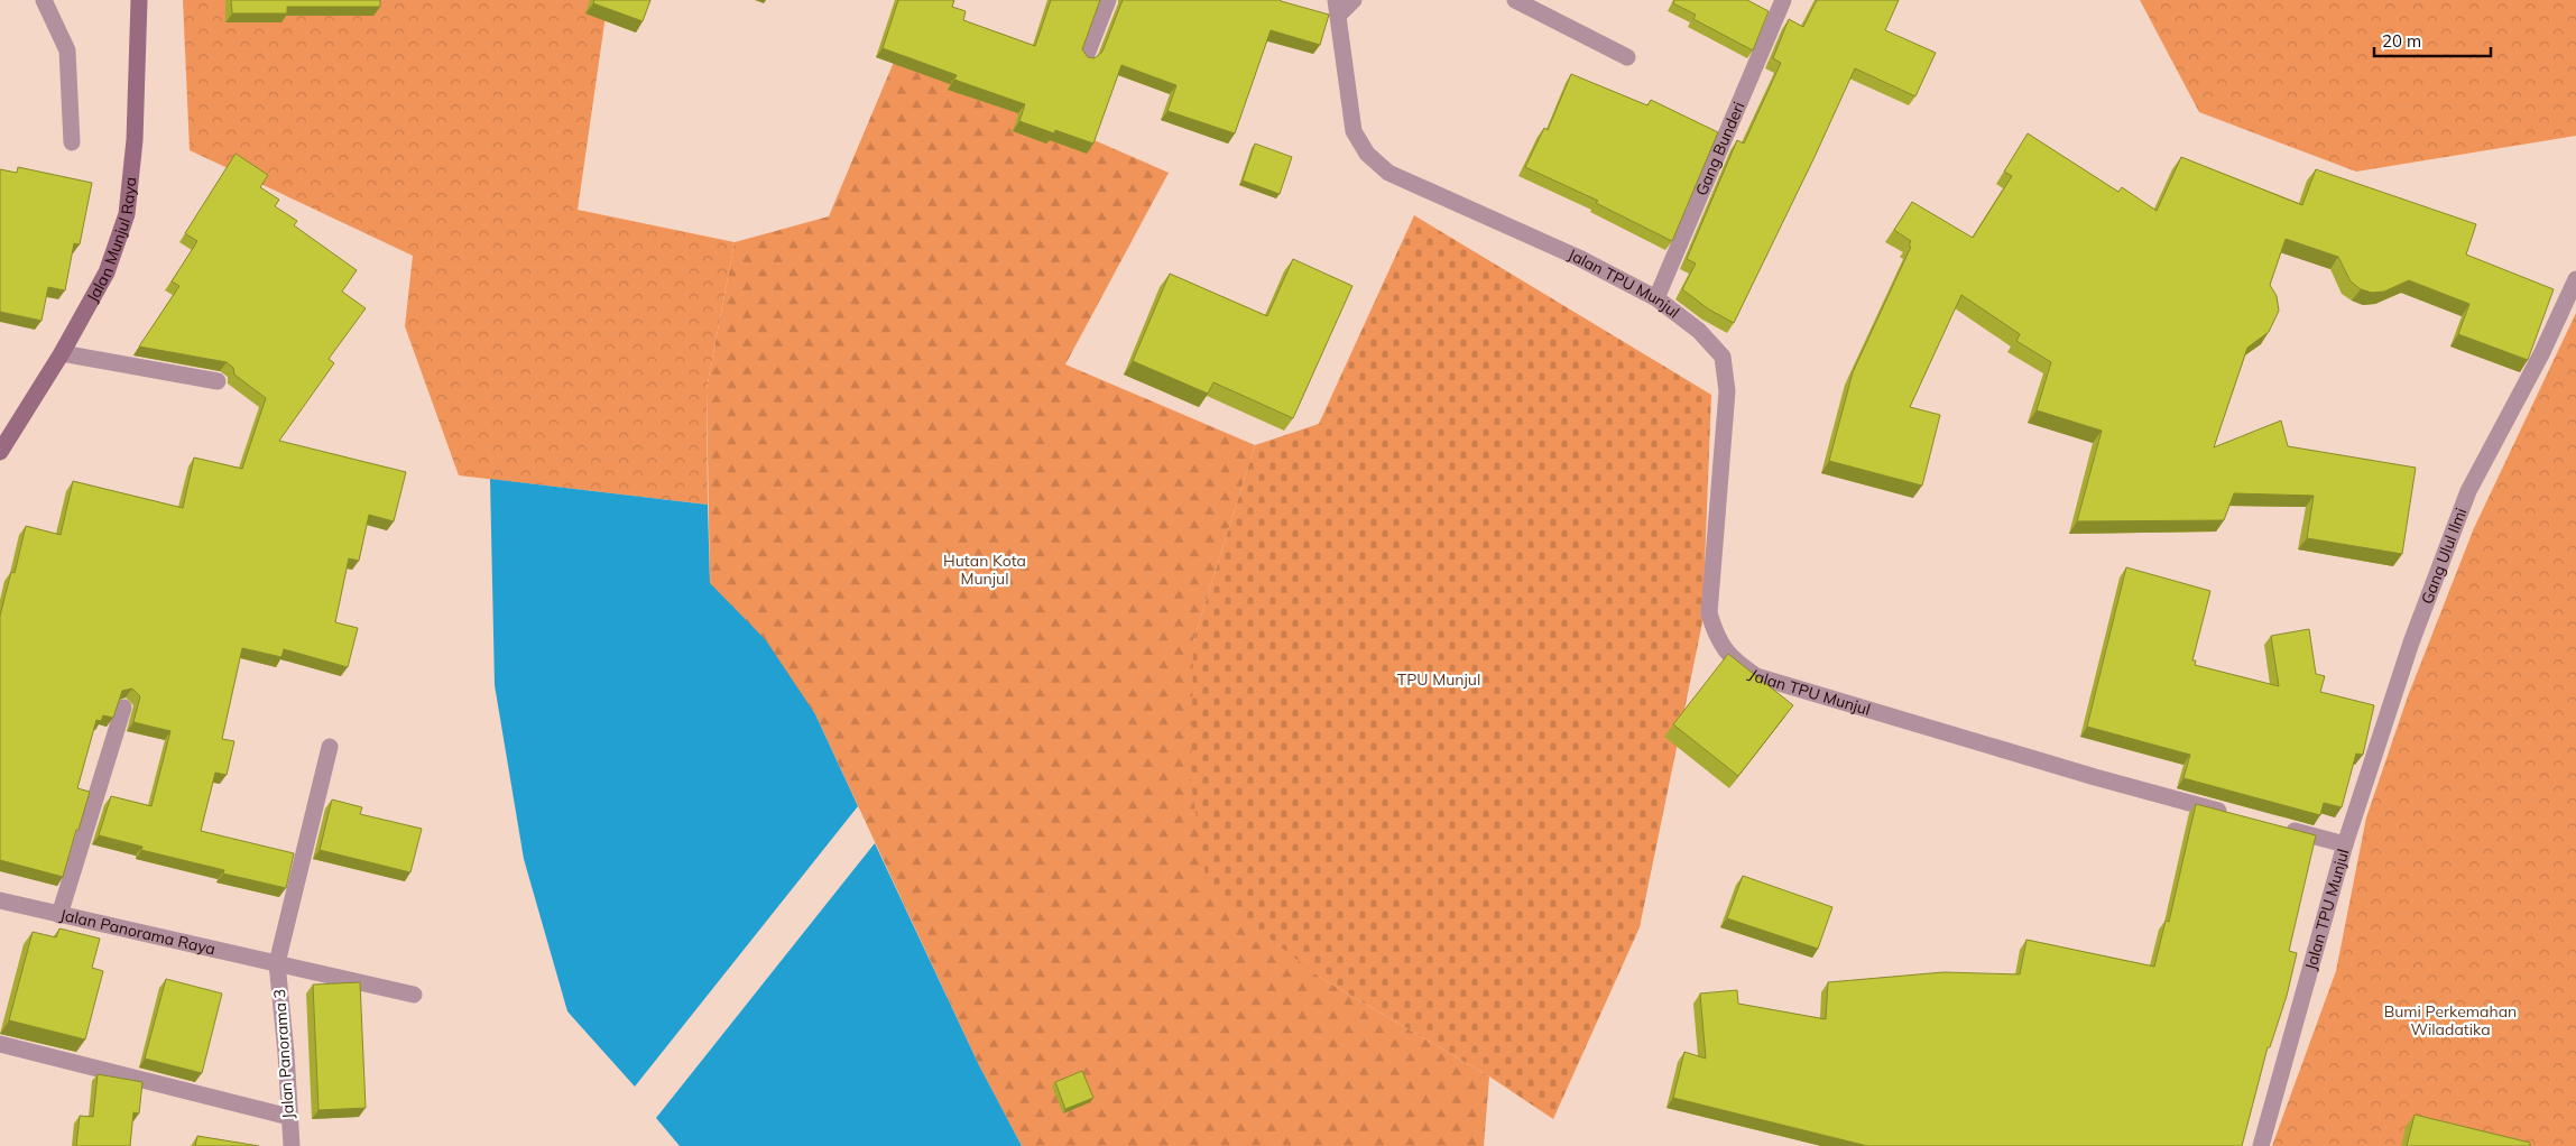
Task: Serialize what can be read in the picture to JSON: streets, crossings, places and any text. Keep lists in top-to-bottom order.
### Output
{
  "streets": {
    "street": [
      "Gang Bunderi",
      "Jalan Munjul Raya",
      "Jalan TPU Munjul",
      "Gang Ulul Ilmi",
      "Jalan Panorama Raya",
      "Jalan Panorama 3"
    ]
  },
  "crossings": [
    ["Gang Bunderi", "Jalan TPU Munjul"],
    ["Jalan TPU Munjul", "Gang Ulul Ilmi"],
    ["Jalan Panorama Raya", "Jalan Panorama 3"]
  ],
  "parks": ["Hutan Kota Munjul", "TPU Munjul", "Bumi Perkemahan Wiladatika"],
  "scale_bar": "20 m"
}
